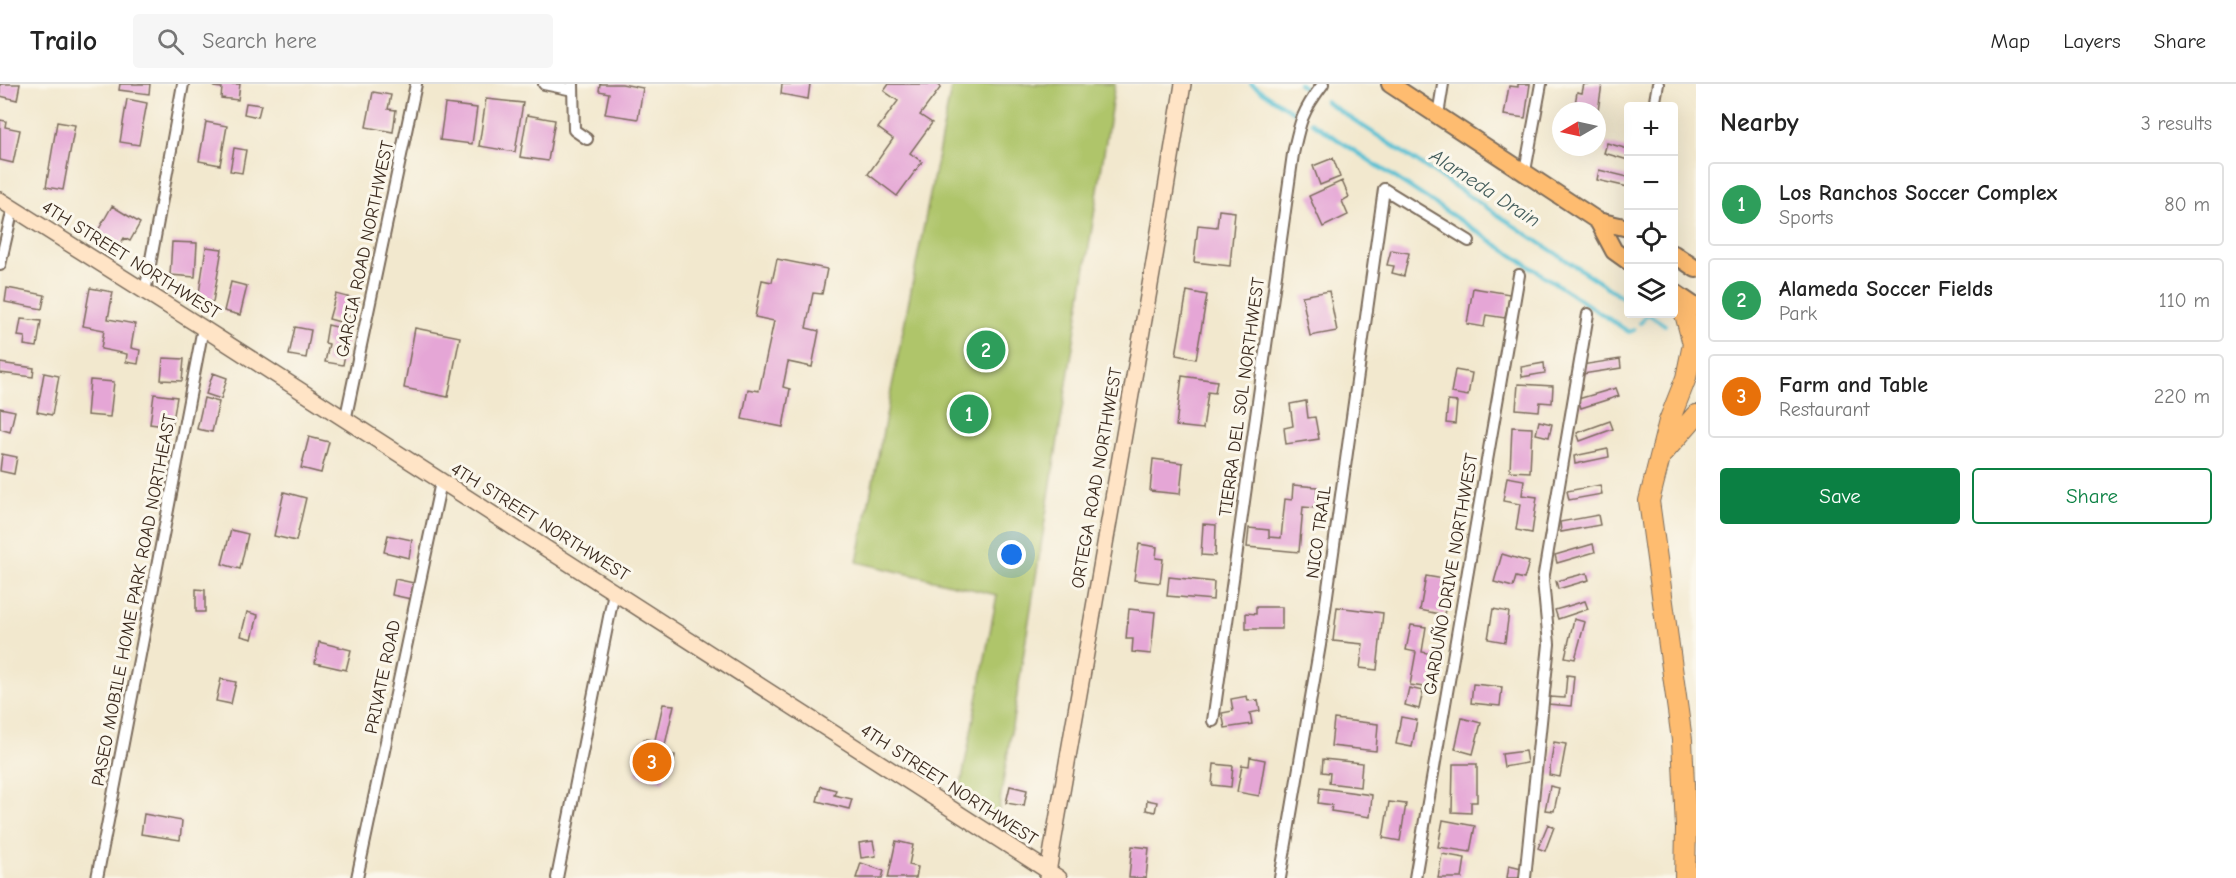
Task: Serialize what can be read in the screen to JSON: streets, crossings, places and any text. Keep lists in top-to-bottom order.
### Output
{
  "streets": {
    "main road": ["4TH STREET NORTHWEST", "ORTEGA ROAD NORTHWEST"],
    "street": [
      "GARCIA ROAD NORTHWEST",
      "TIERRA DEL SOL NORTHWEST",
      "NICO TRAIL",
      "GARDUÑO DRIVE NORTHWEST",
      "PASEO MOBILE HOME PARK ROAD NORTHEAST",
      "PRIVATE ROAD"
    ]
  },
  "crossings": [
    ["GARCIA ROAD NORTHWEST", "4TH STREET NORTHWEST"],
    ["4TH STREET NORTHWEST", "ORTEGA ROAD NORTHWEST"],
    ["4TH STREET NORTHWEST", "PASEO MOBILE HOME PARK ROAD NORTHEAST"],
    ["4TH STREET NORTHWEST", "PRIVATE ROAD"]
  ],
  "water": ["Alameda Drain"],
  "north": "left",
  "page": {
    "header": "Trailo",
    "search": "Search here",
    "nav": ["Map", "Layers", "Share"],
    "heading": ["Nearby", "3 results"],
    "map_buttons": ["+", "−"],
    "list": [
      {
        "mark": "1",
        "name": "Los Ranchos Soccer Complex",
        "note": "Sports",
        "value": "80 m"
      },
      {
        "mark": "2",
        "name": "Alameda Soccer Fields",
        "note": "Park",
        "value": "110 m"
      },
      {
        "mark": "3",
        "name": "Farm and Table",
        "note": "Restaurant",
        "value": "220 m"
      }
    ],
    "pins": ["2", "1", "3"],
    "buttons": ["Save", "Share"]
  }
}
